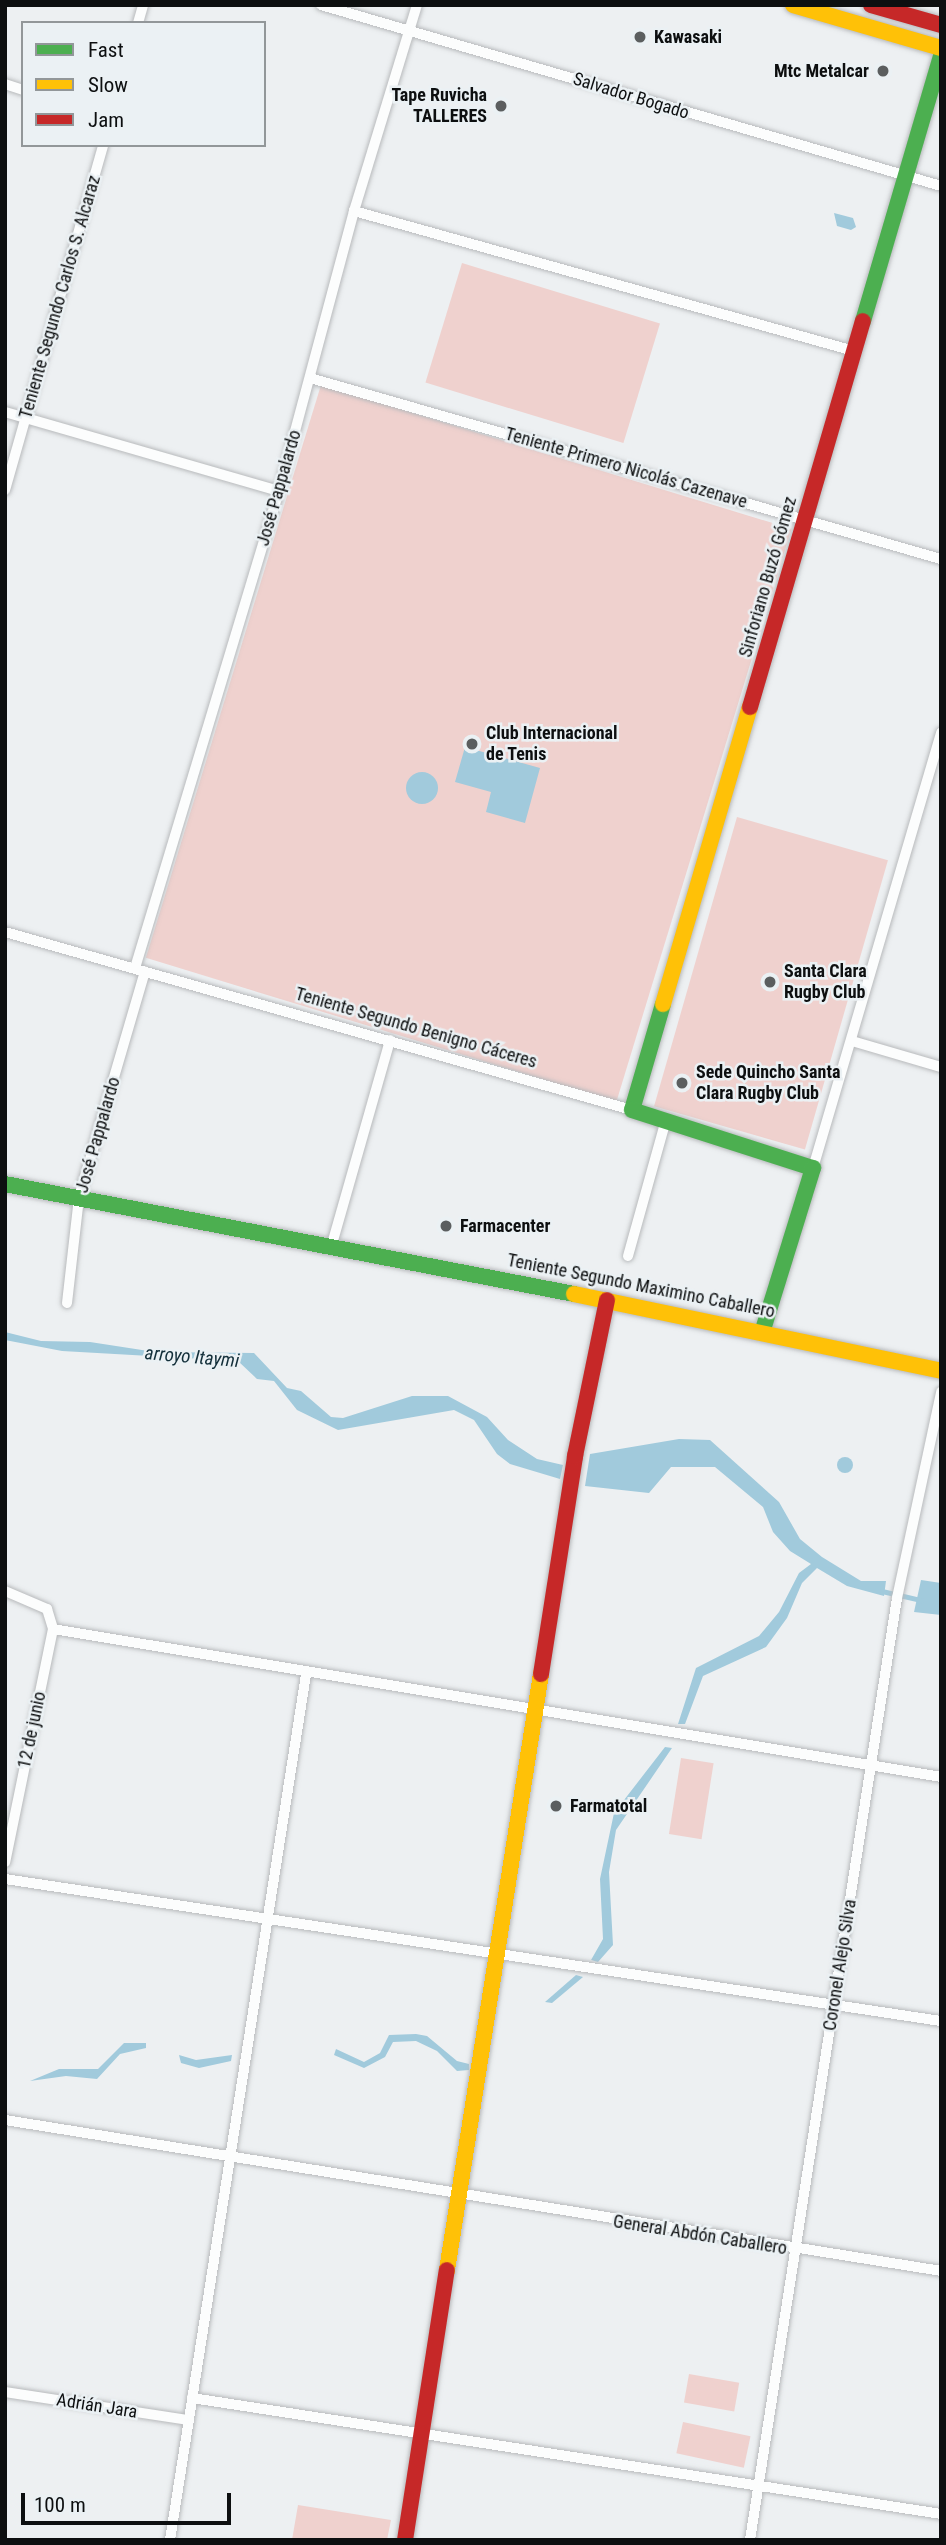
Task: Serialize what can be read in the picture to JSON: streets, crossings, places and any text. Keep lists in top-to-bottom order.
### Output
{
  "streets": {
    "main road": ["Sinforiano Buzó Gómez", "Teniente Segundo Benigno Cáceres", "Teniente Segundo Maximino Caballero"],
    "street": [
      "Salvador Bogado",
      "Teniente Segundo Carlos S. Alcaraz",
      "Teniente Primero Nicolás Cazenave",
      "José Pappalardo",
      "12 de junio",
      "Coronel Alejo Silva",
      "General Abdón Caballero",
      "Adrián Jara"
    ]
  },
  "crossings": [
    ["Salvador Bogado", "José Pappalardo"],
    ["Salvador Bogado", "Sinforiano Buzó Gómez"],
    ["Teniente Primero Nicolás Cazenave", "José Pappalardo"],
    ["Teniente Primero Nicolás Cazenave", "Sinforiano Buzó Gómez"],
    ["José Pappalardo", "Teniente Segundo Benigno Cáceres"],
    ["José Pappalardo", "Teniente Segundo Maximino Caballero"],
    ["Sinforiano Buzó Gómez", "Teniente Segundo Benigno Cáceres"],
    ["Coronel Alejo Silva", "General Abdón Caballero"]
  ],
  "water": ["arroyo Itaymi"],
  "places": [
    "Kawasaki",
    "Mtc Metalcar",
    "Tape Ruvicha TALLERES",
    "Club Internacional de Tenis",
    "Santa Clara Rugby Club",
    "Sede Quincho Santa Clara Rugby Club",
    "Farmacenter",
    "Farmatotal"
  ],
  "legend": ["Fast", "Slow", "Jam"],
  "scale_bar": "100 m"
}
